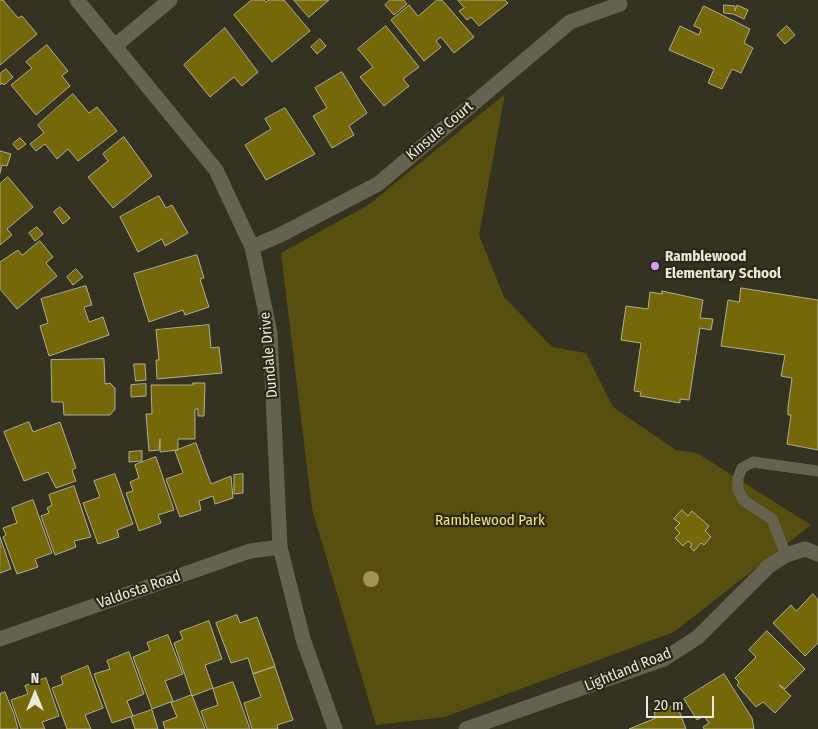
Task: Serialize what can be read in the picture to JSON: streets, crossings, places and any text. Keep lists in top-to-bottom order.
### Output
{
  "streets": {
    "street": [
      "Kinsule Court",
      "Dundale Drive",
      "Valdosta Road",
      "Lightland Road"
    ]
  },
  "crossings": [
    ["Kinsule Court", "Dundale Drive"],
    ["Dundale Drive", "Valdosta Road"]
  ],
  "parks": ["Ramblewood Park"],
  "places": ["Ramblewood Elementary School"],
  "scale_bar": "20 m",
  "north": "top"
}
